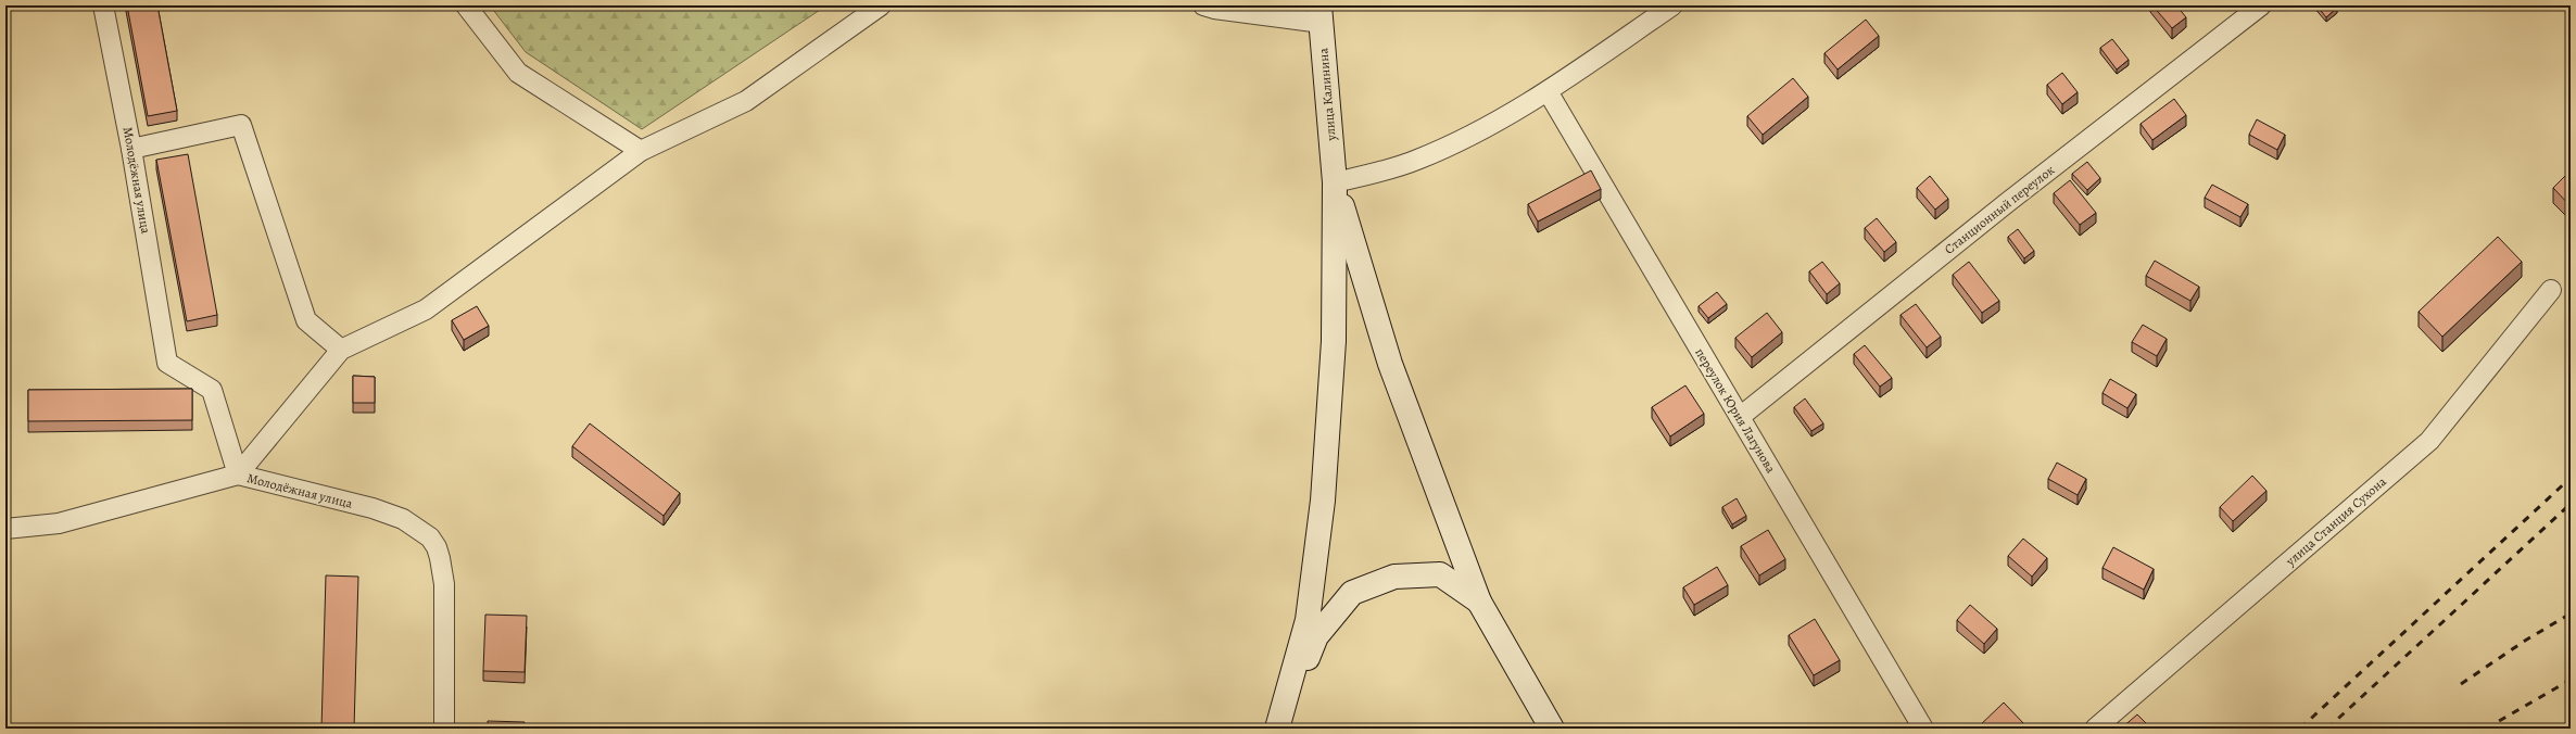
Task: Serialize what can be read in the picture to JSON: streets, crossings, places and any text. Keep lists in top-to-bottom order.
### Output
{
  "streets": {
    "street": [
      "улица Калинина",
      "Молодёжная улица",
      "Станционный переулок",
      "переулок Юрия Лагунова",
      "улица Станция Сухона"
    ]
  },
  "crossings": [
    ["Станционный переулок", "переулок Юрия Лагунова"]
  ]
}
